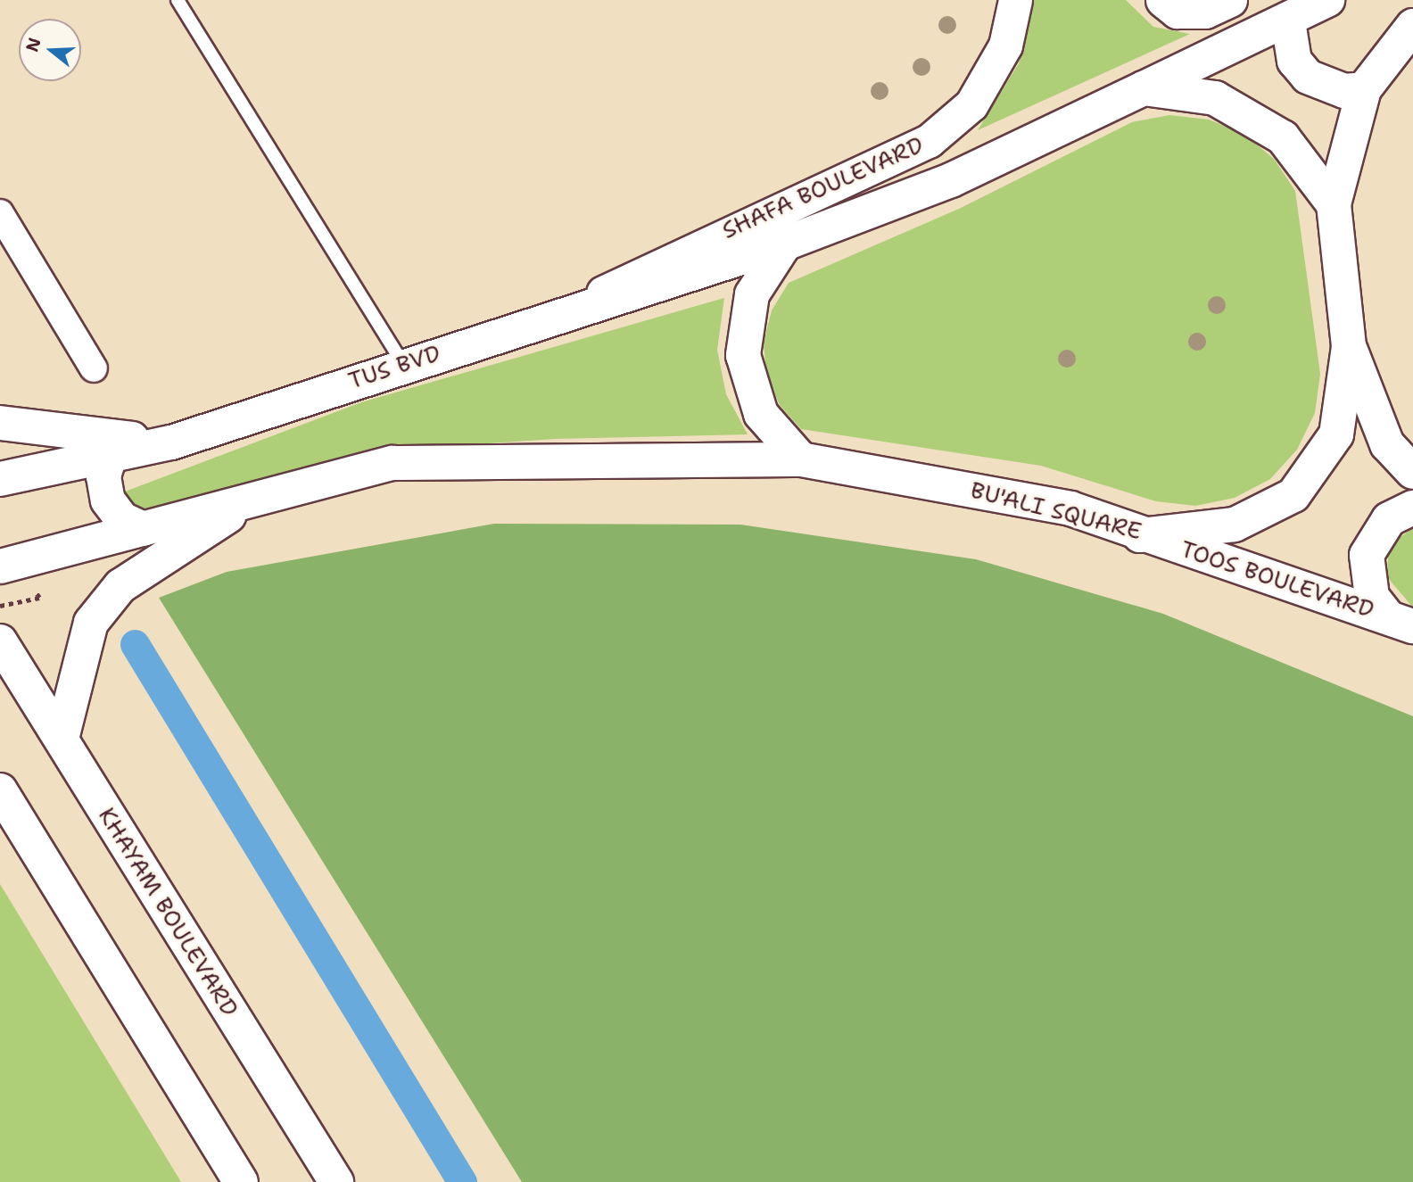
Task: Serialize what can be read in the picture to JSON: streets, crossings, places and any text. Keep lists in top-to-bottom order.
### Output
{
  "streets": {
    "main road": [
      "TUS BVD",
      "BU'ALI SQUARE",
      "TOOS BOULEVARD",
      "KHAYAM BOULEVARD"
    ],
    "street": ["SHAFA BOULEVARD"]
  },
  "crossings": [
    ["SHAFA BOULEVARD", "TUS BVD"],
    ["BU'ALI SQUARE", "TOOS BOULEVARD"]
  ],
  "north": "left"
}
